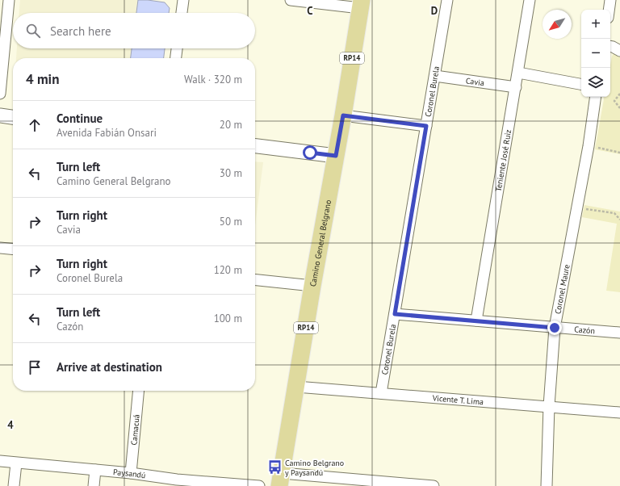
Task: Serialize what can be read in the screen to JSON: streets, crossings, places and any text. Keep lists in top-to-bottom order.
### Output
{
  "streets": {
    "main road": ["RP14", "Camino General Belgrano"],
    "street": [
      "Cavia",
      "Coronel Burela",
      "Teniente José Ruiz",
      "Coronel Maure",
      "Cazón",
      "Vicente T. Lima",
      "Camacuá",
      "Paysandú"
    ]
  },
  "crossings": [
    ["Cavia", "Coronel Burela"],
    ["Cavia", "Teniente José Ruiz"],
    ["Coronel Burela", "Cazón"],
    ["Coronel Burela", "Vicente T. Lima"],
    ["Teniente José Ruiz", "Cazón"],
    ["Camino General Belgrano", "Vicente T. Lima"],
    ["Coronel Maure", "Cazón"],
    ["Coronel Maure", "Vicente T. Lima"],
    ["Camacuá", "Paysandú"]
  ],
  "places": {
    "bus stop": ["Camino Belgrano y Paysandú"]
  },
  "north": "bottom left",
  "page": {
    "map_buttons": ["+", "−"],
    "search": "Search here",
    "heading": ["4 min", "Walk · 320 m"],
    "list": [
      ["Continue", "Avenida Fabián Onsari", "20 m"],
      ["Turn left", "Camino General Belgrano", "30 m"],
      ["Turn right", "Cavia", "50 m"],
      ["Turn right", "Coronel Burela", "120 m"],
      ["Turn left", "Cazón", "100 m"],
      "Arrive at destination"
    ]
  },
  "grid": {
    "columns": ["C", "D"],
    "rows": ["4"]
  }
}
